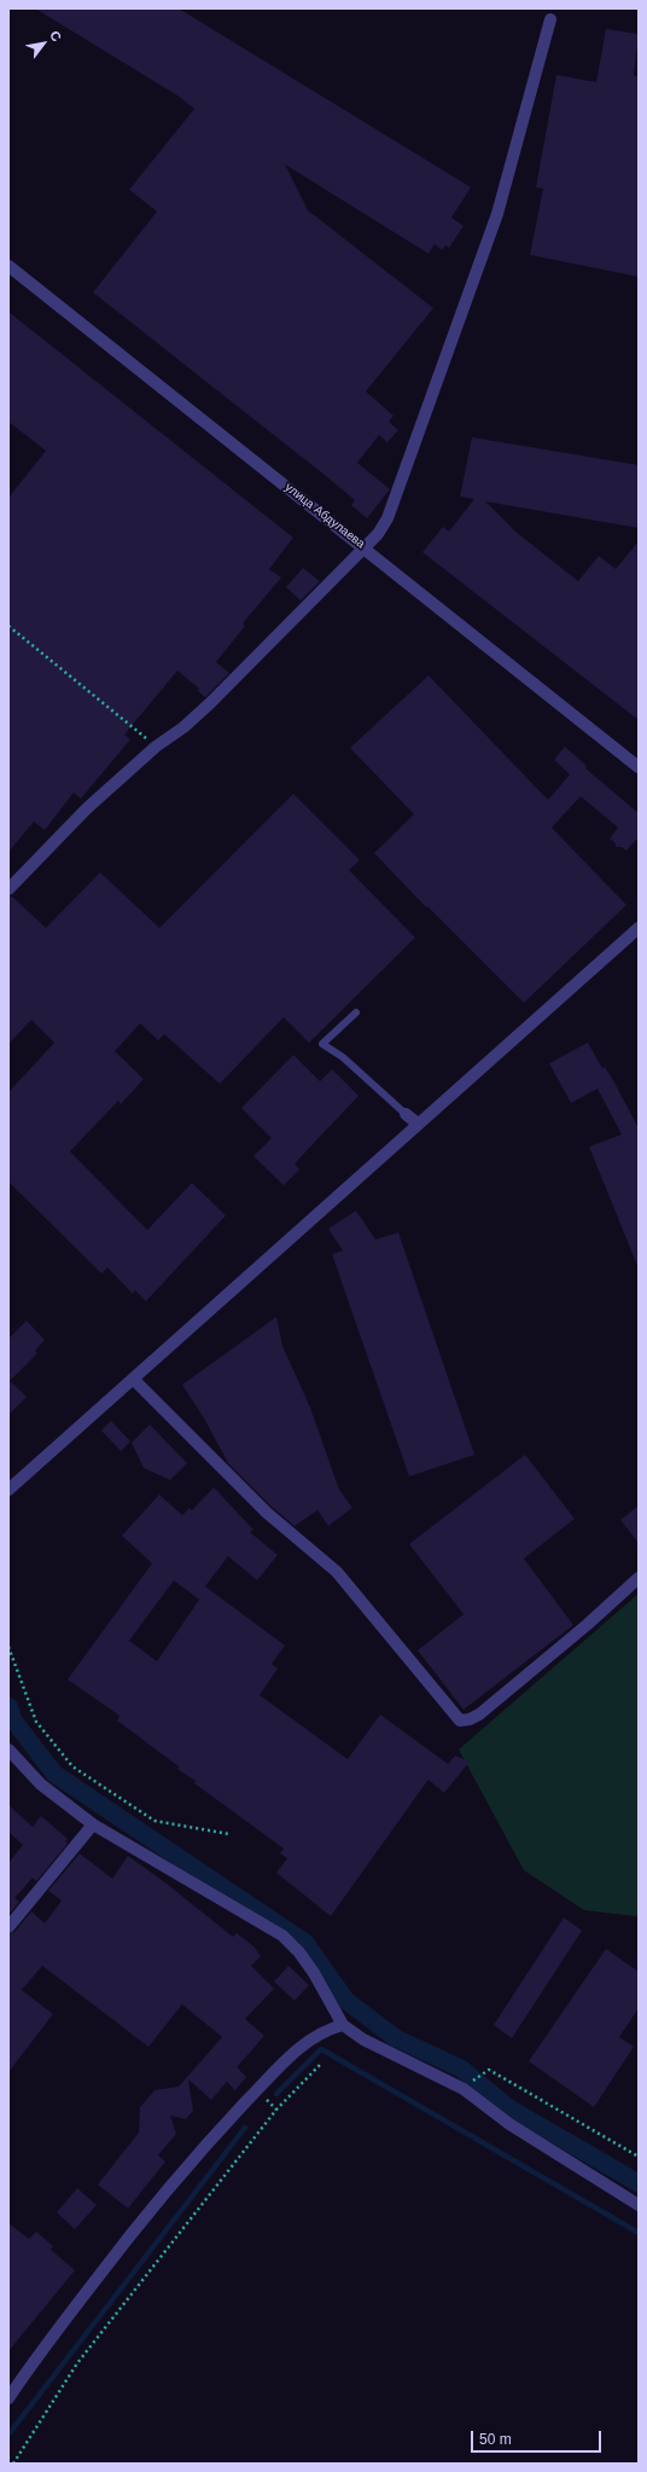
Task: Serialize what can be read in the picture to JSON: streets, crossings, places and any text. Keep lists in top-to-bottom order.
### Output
{
  "streets": {
    "street": ["улица Абдулаева"]
  },
  "scale_bar": "50 m",
  "north": "top right"
}
